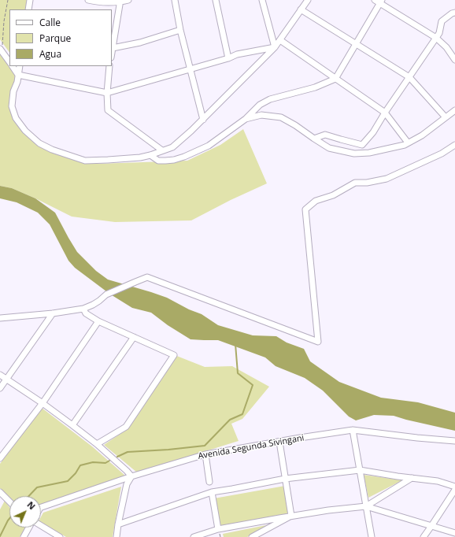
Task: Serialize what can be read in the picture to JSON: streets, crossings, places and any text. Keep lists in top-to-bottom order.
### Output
{
  "streets": {
    "street": ["Avenida Segunda Sivingani"]
  },
  "legend": ["Calle", "Parque", "Agua"],
  "north": "top right"
}
